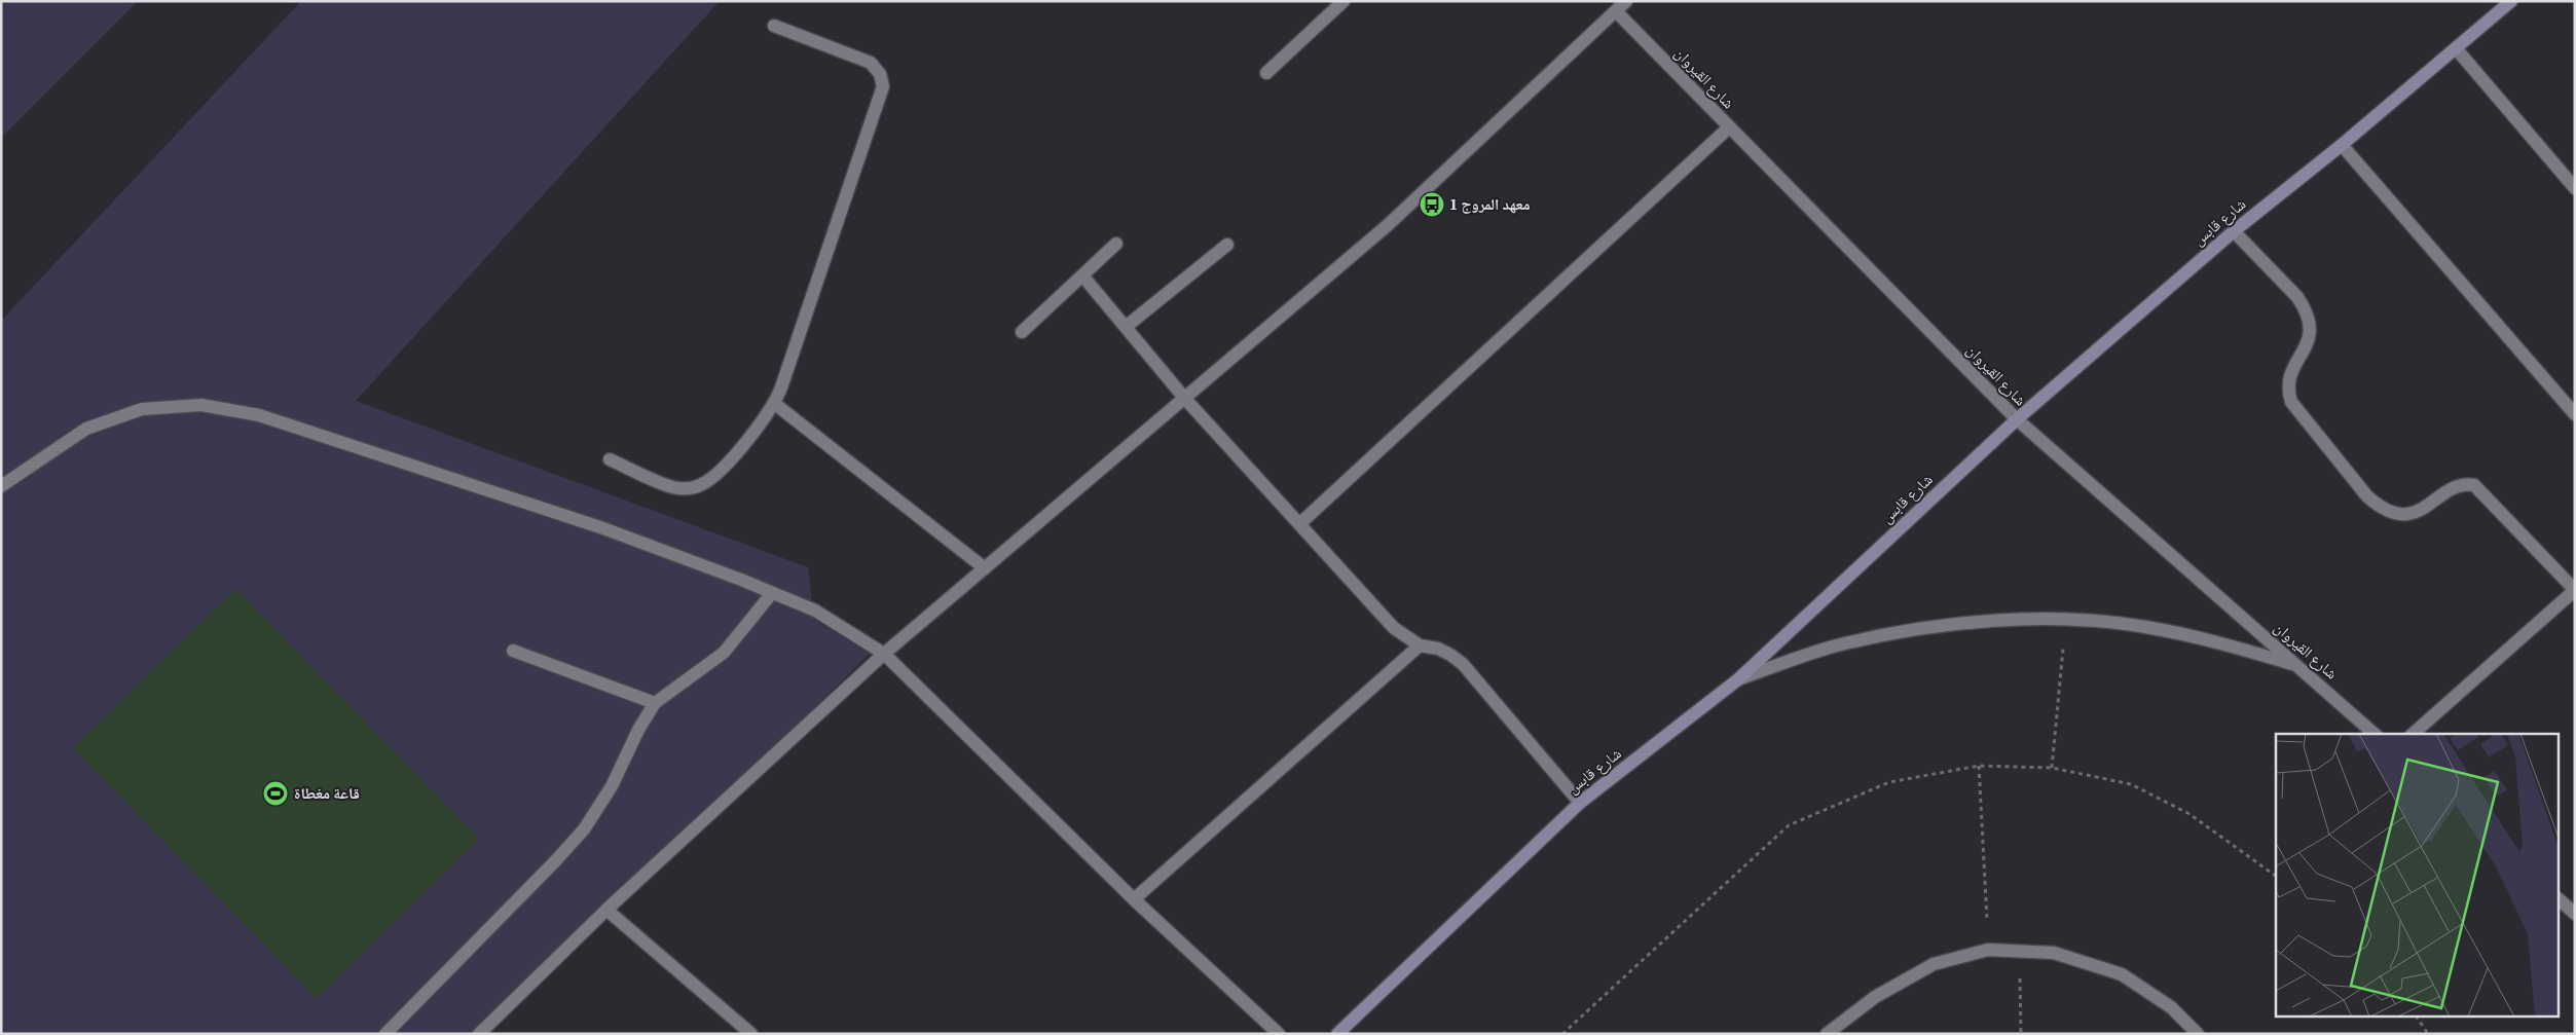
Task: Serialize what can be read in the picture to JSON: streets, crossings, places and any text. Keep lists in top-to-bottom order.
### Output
{
  "streets": {
    "street": ["شارع القيروان", "شارع قابس"]
  },
  "crossings": [
    ["شارع القيروان", "شارع قابس"]
  ],
  "places": {
    "bus stop": ["معهد المروج 1"],
    "sports": ["قاعة مغطاة"]
  }
}
